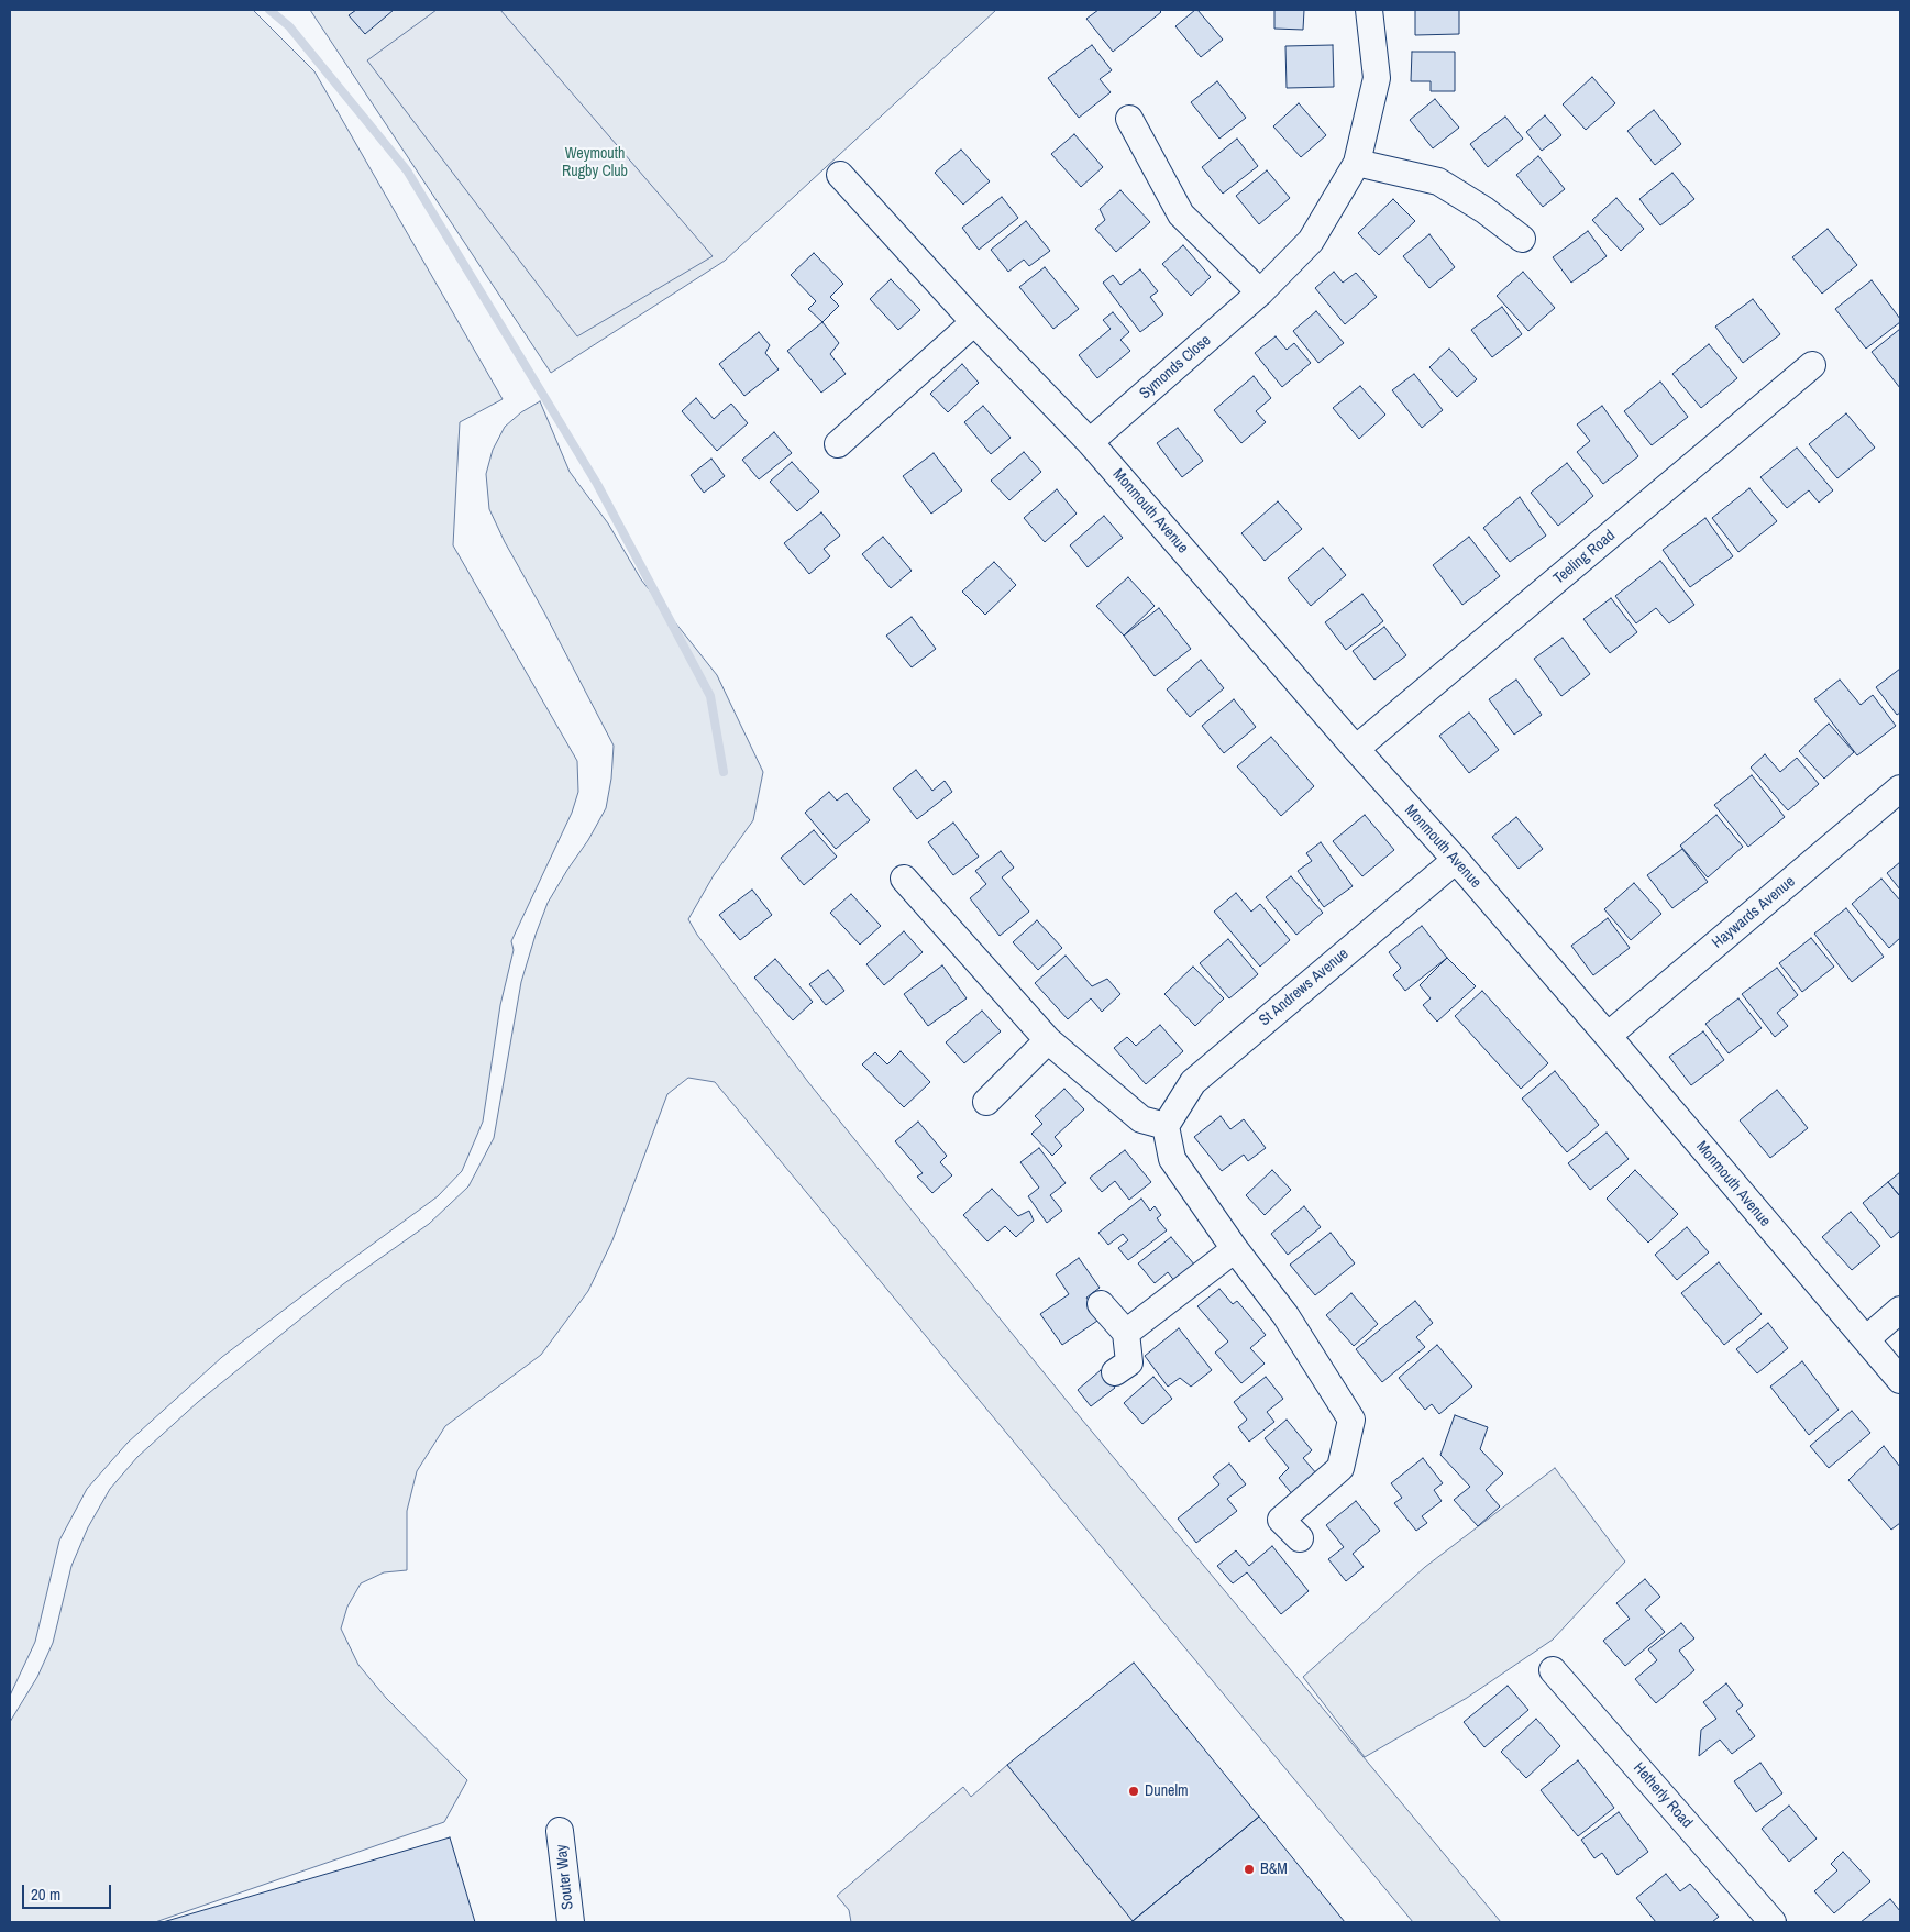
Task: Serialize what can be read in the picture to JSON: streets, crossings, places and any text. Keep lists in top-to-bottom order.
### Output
{
  "streets": {
    "street": [
      "Symonds Close",
      "Monmouth Avenue",
      "Teeling Road",
      "Haywards Avenue",
      "St Andrews Avenue",
      "Hetherly Road",
      "Souter Way"
    ]
  },
  "crossings": [
    ["Symonds Close", "Monmouth Avenue"],
    ["Monmouth Avenue", "Teeling Road"],
    ["Monmouth Avenue", "Haywards Avenue"],
    ["Monmouth Avenue", "St Andrews Avenue"]
  ],
  "parks": ["Weymouth Rugby Club"],
  "places": ["Dunelm", "B&M"],
  "scale_bar": "20 m"
}
